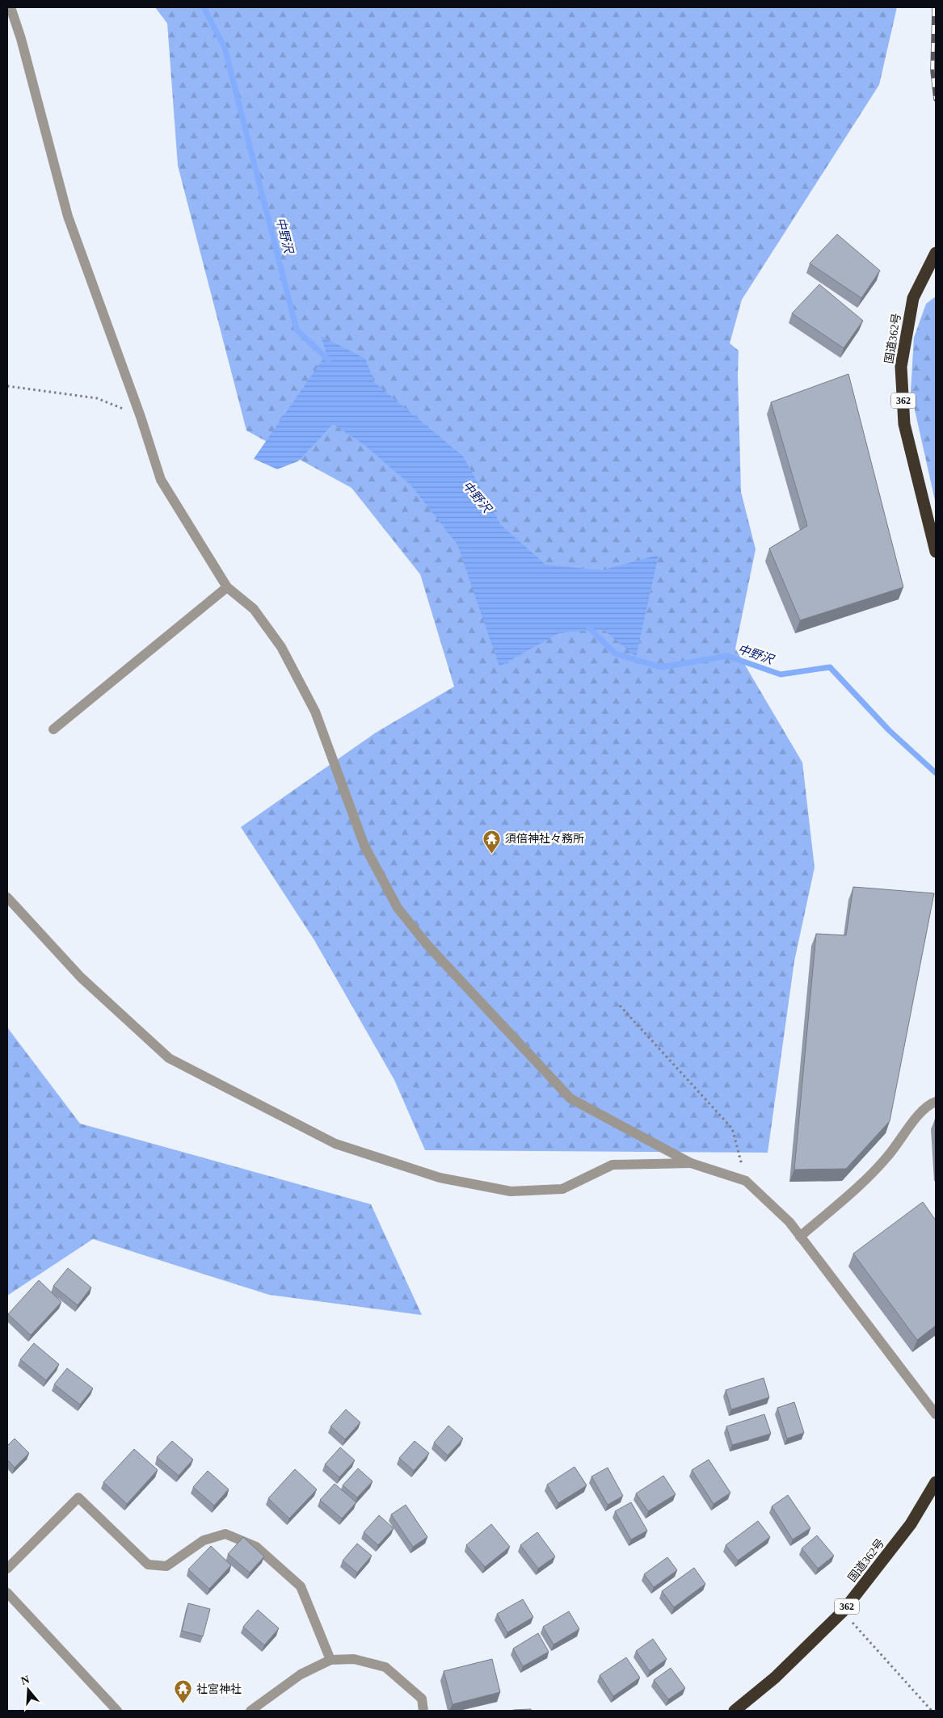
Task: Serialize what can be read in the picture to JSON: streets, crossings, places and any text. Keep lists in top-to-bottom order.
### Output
{
  "streets": {
    "highway": ["国道362号", "362"]
  },
  "water": ["中野沢"],
  "places": {
    "temple": ["須倍神社々務所", "社宮神社"]
  },
  "north": "top"
}
